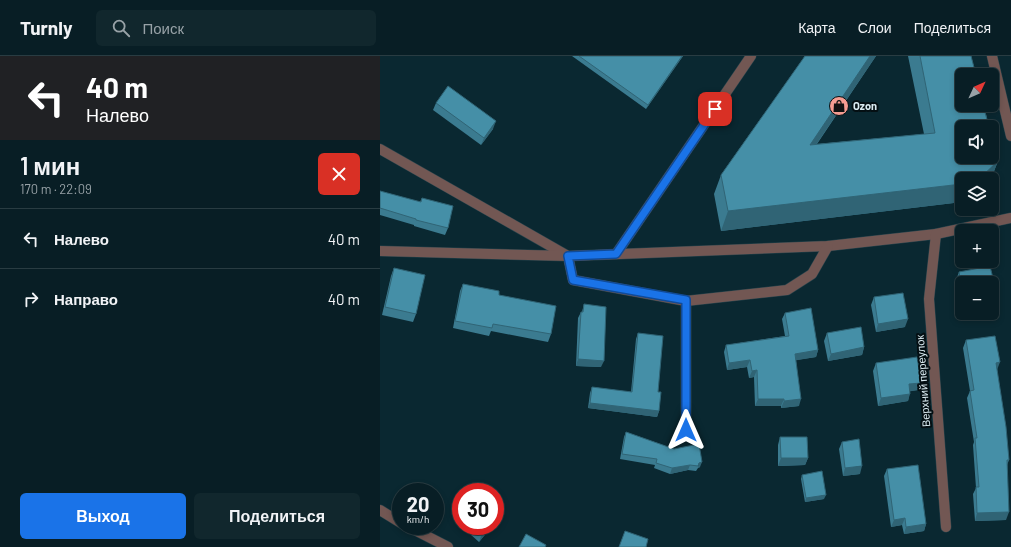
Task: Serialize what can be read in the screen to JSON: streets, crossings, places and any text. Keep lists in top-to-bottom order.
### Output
{
  "streets": {
    "street": ["Верхний переулок"]
  },
  "places": {
    "shop": ["Ozon"]
  },
  "north": "top right",
  "page": {
    "header": "Turnly",
    "search": "Поиск",
    "nav": ["Карта", "Слои", "Поделиться"],
    "turn": ["40 m", "Налево"],
    "map_buttons": ["+", "−"],
    "heading": ["1 мин", "170 m · 22:09"],
    "list": [
      {
        "name": "Налево",
        "value": "40 m"
      },
      {
        "name": "Направо",
        "value": "40 m"
      }
    ],
    "speed": "20 km/h",
    "limit": "30",
    "buttons": ["Выход", "Поделиться"]
  }
}
